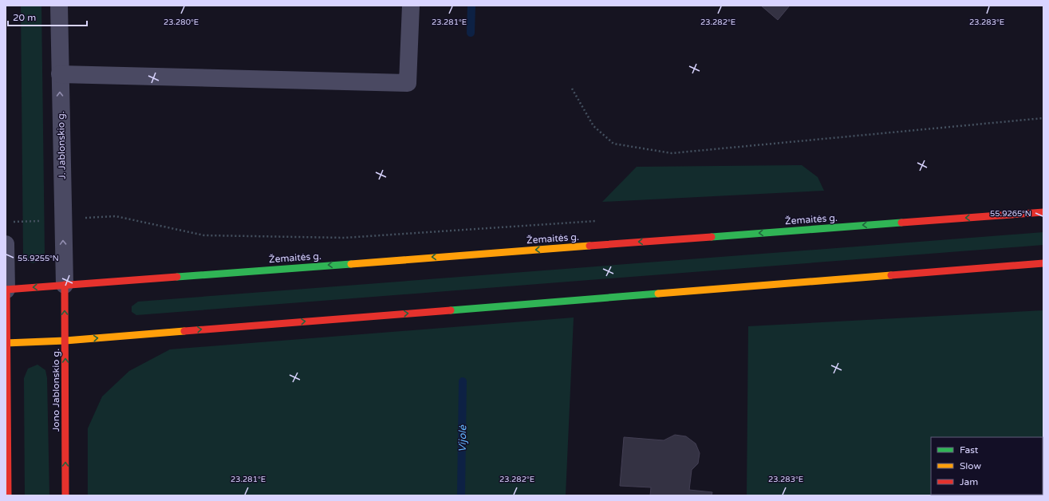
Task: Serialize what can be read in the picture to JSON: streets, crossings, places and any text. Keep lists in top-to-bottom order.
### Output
{
  "streets": {
    "main road": ["Žemaitės g.", "Jono Jablonskio g."],
    "street": ["J. Jablonskio g."]
  },
  "crossings": [
    ["J. Jablonskio g.", "Žemaitės g."],
    ["J. Jablonskio g.", "Jono Jablonskio g."],
    ["Žemaitės g.", "Jono Jablonskio g."]
  ],
  "one_way": ["J. Jablonskio g."],
  "water": ["Vijolė"],
  "legend": ["Fast", "Slow", "Jam"],
  "scale_bar": "20 m",
  "coordinates": [
    "23.280°E",
    "23.281°E",
    "23.282°E",
    "23.283°E",
    "55.9265°N",
    "55.9255°N"
  ]
}
